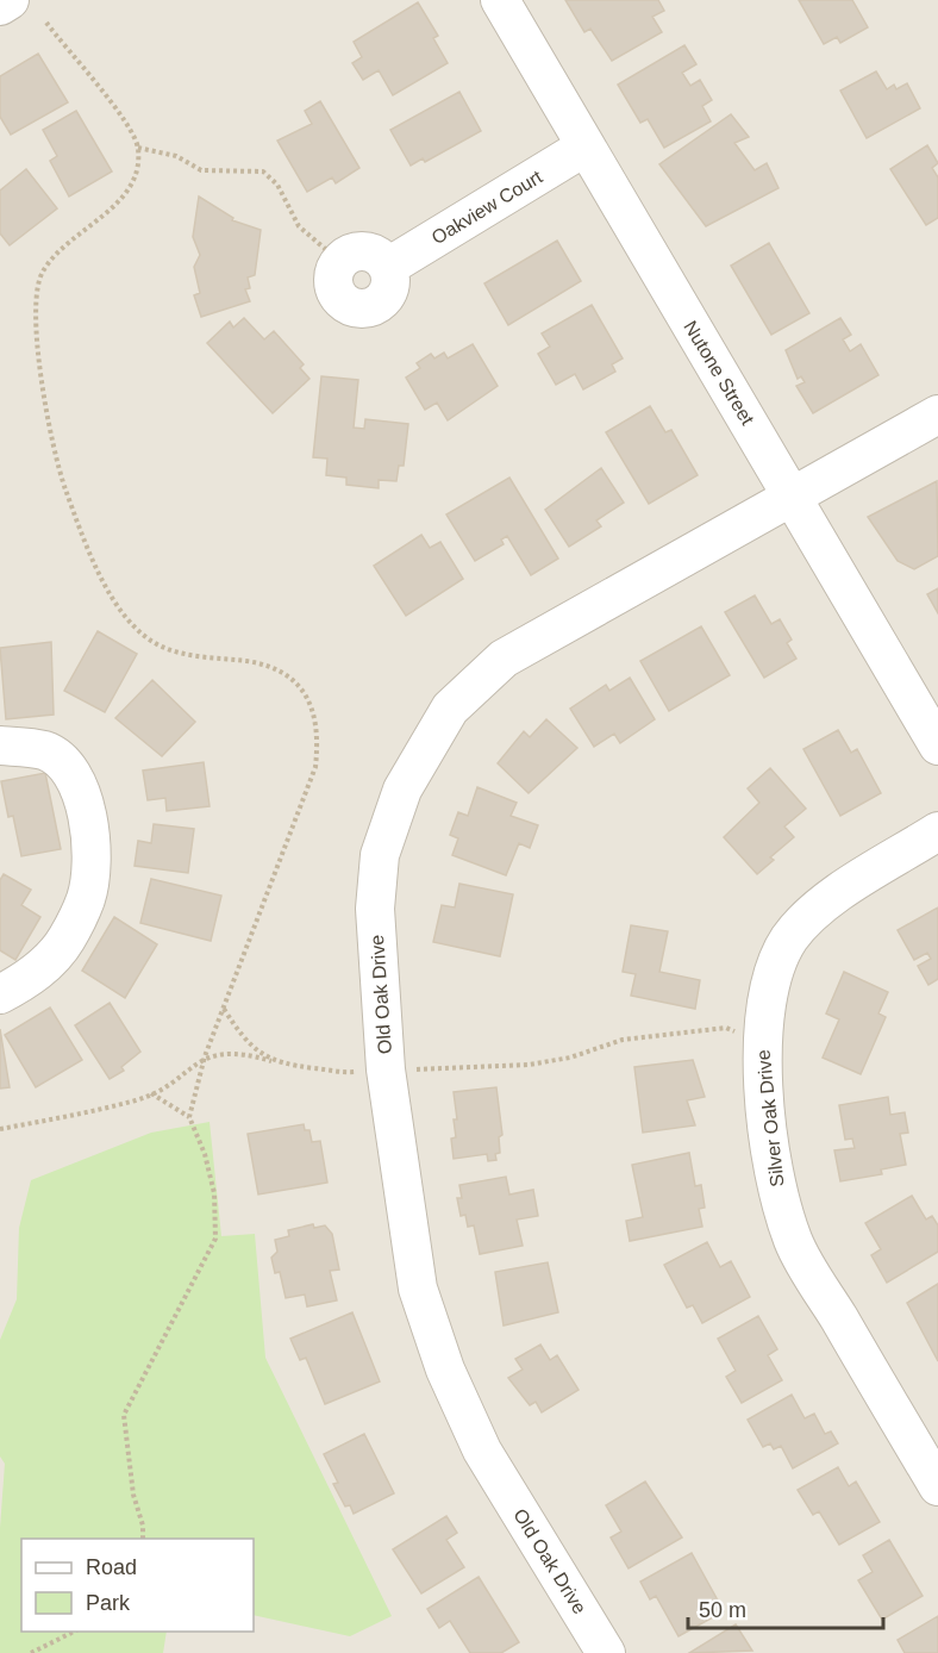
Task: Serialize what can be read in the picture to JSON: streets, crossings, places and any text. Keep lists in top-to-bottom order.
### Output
{
  "streets": {
    "street": [
      "Oakview Court",
      "Nutone Street",
      "Old Oak Drive",
      "Silver Oak Drive"
    ]
  },
  "crossings": [
    ["Oakview Court", "Nutone Street"],
    ["Nutone Street", "Old Oak Drive"]
  ],
  "legend": ["Road", "Park"],
  "scale_bar": "50 m"
}
